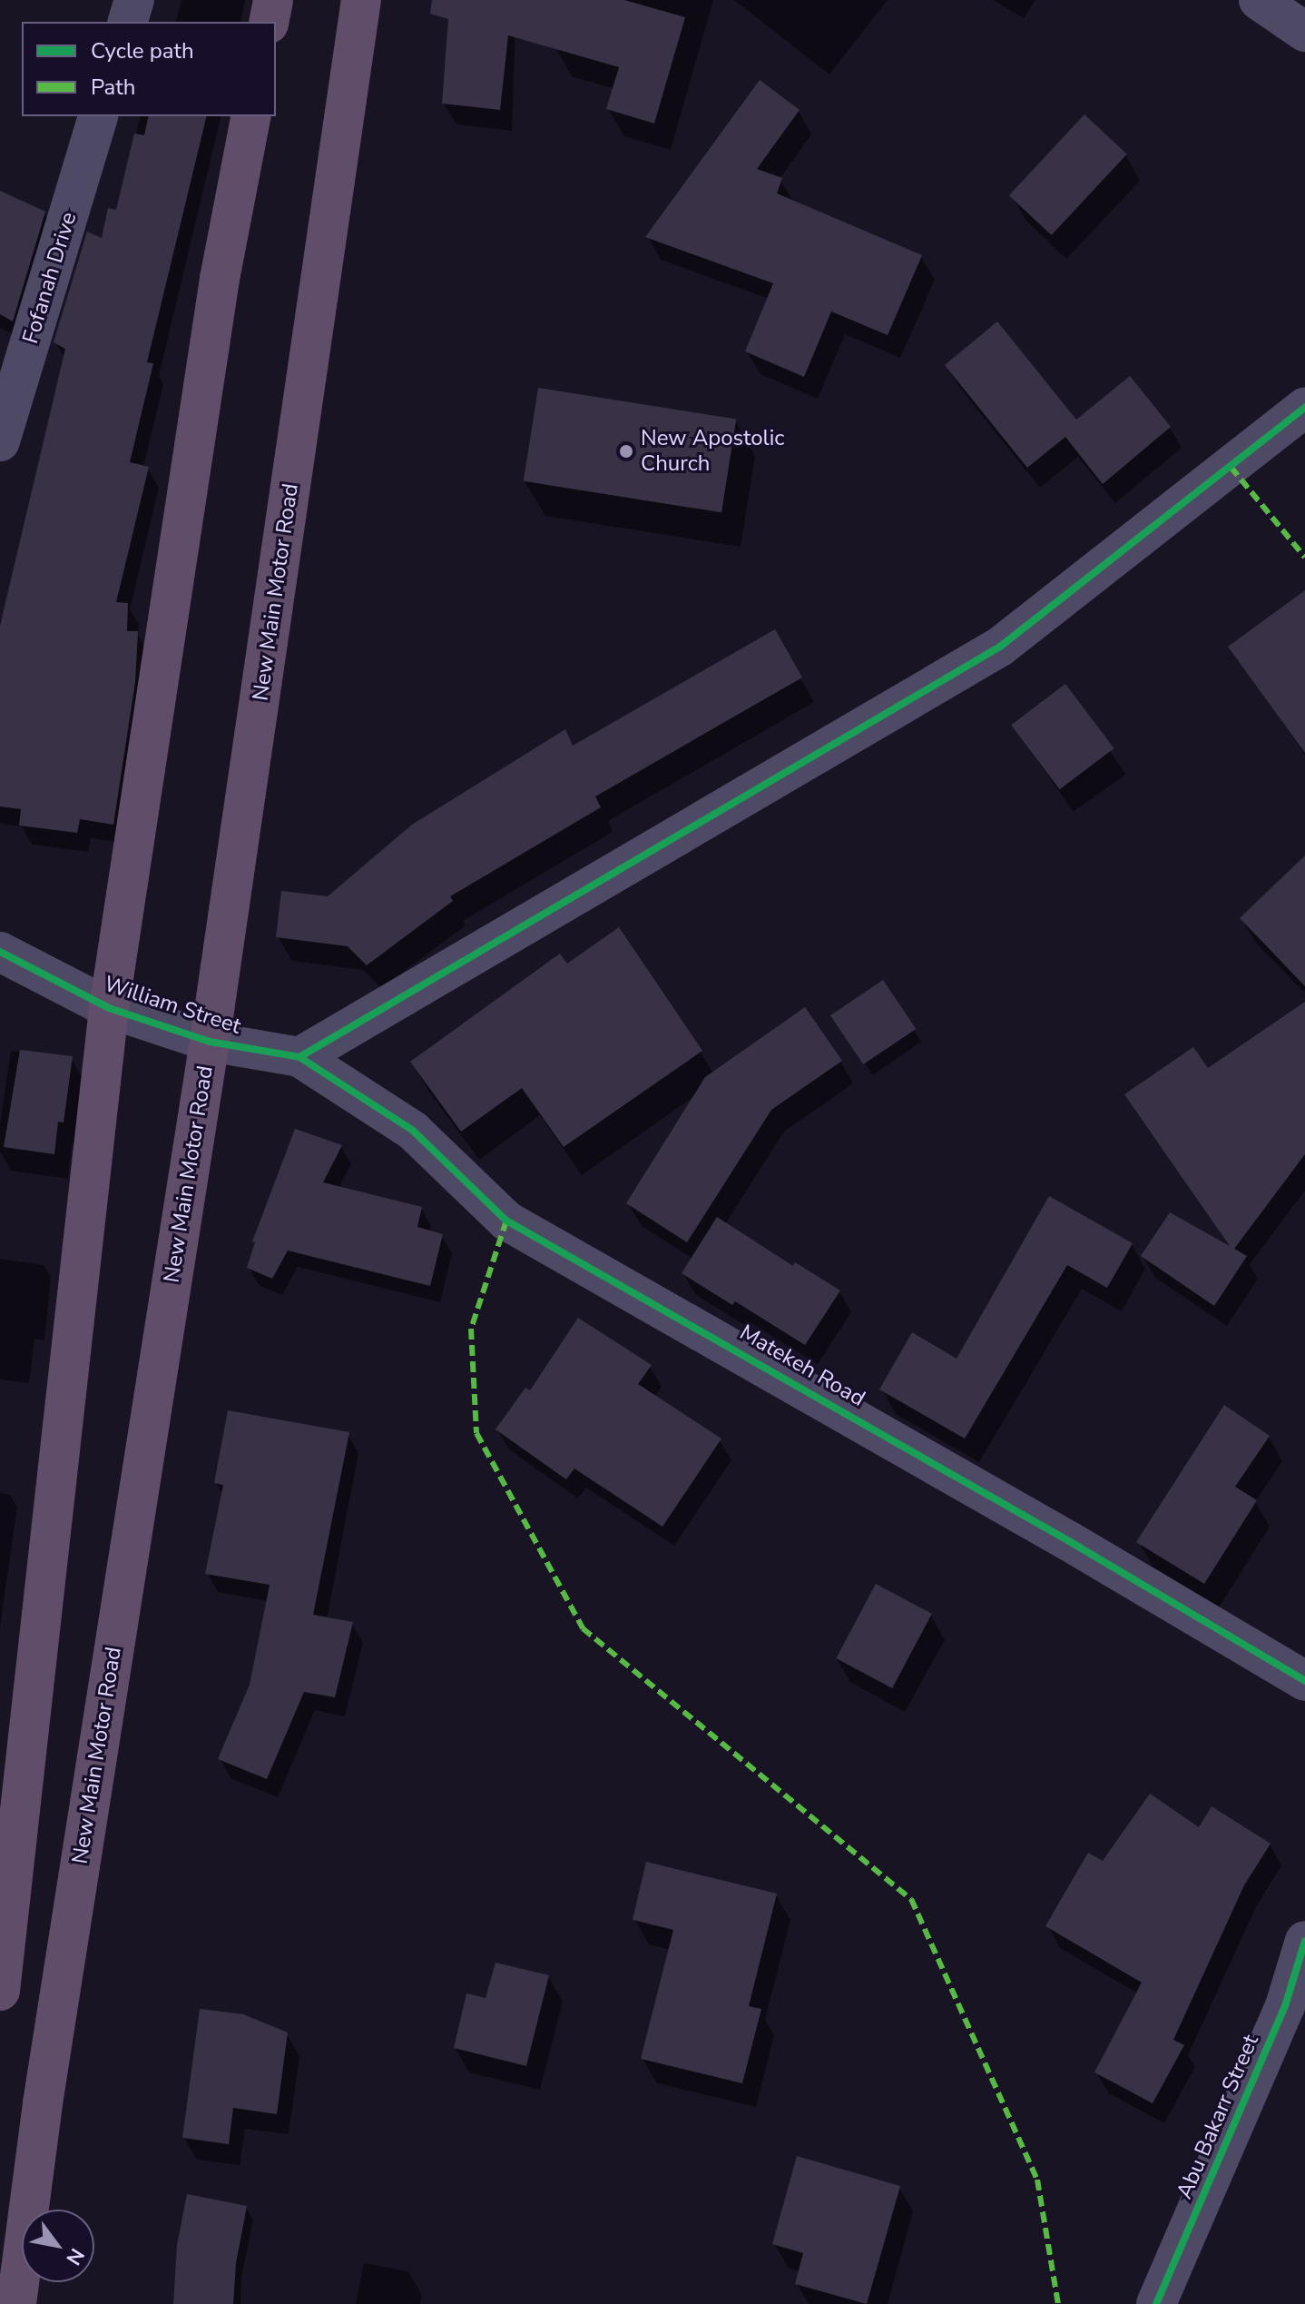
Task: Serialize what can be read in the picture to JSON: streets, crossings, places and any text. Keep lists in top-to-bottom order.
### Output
{
  "streets": {
    "highway": ["New Main Motor Road"],
    "street": [
      "Fofanah Drive",
      "William Street",
      "Matekeh Road",
      "Abu Bakarr Street"
    ]
  },
  "crossings": [
    ["New Main Motor Road", "William Street"],
    ["William Street", "Matekeh Road"]
  ],
  "places": ["New Apostolic Church"],
  "legend": ["Cycle path", "Path"],
  "north": "bottom right"
}
